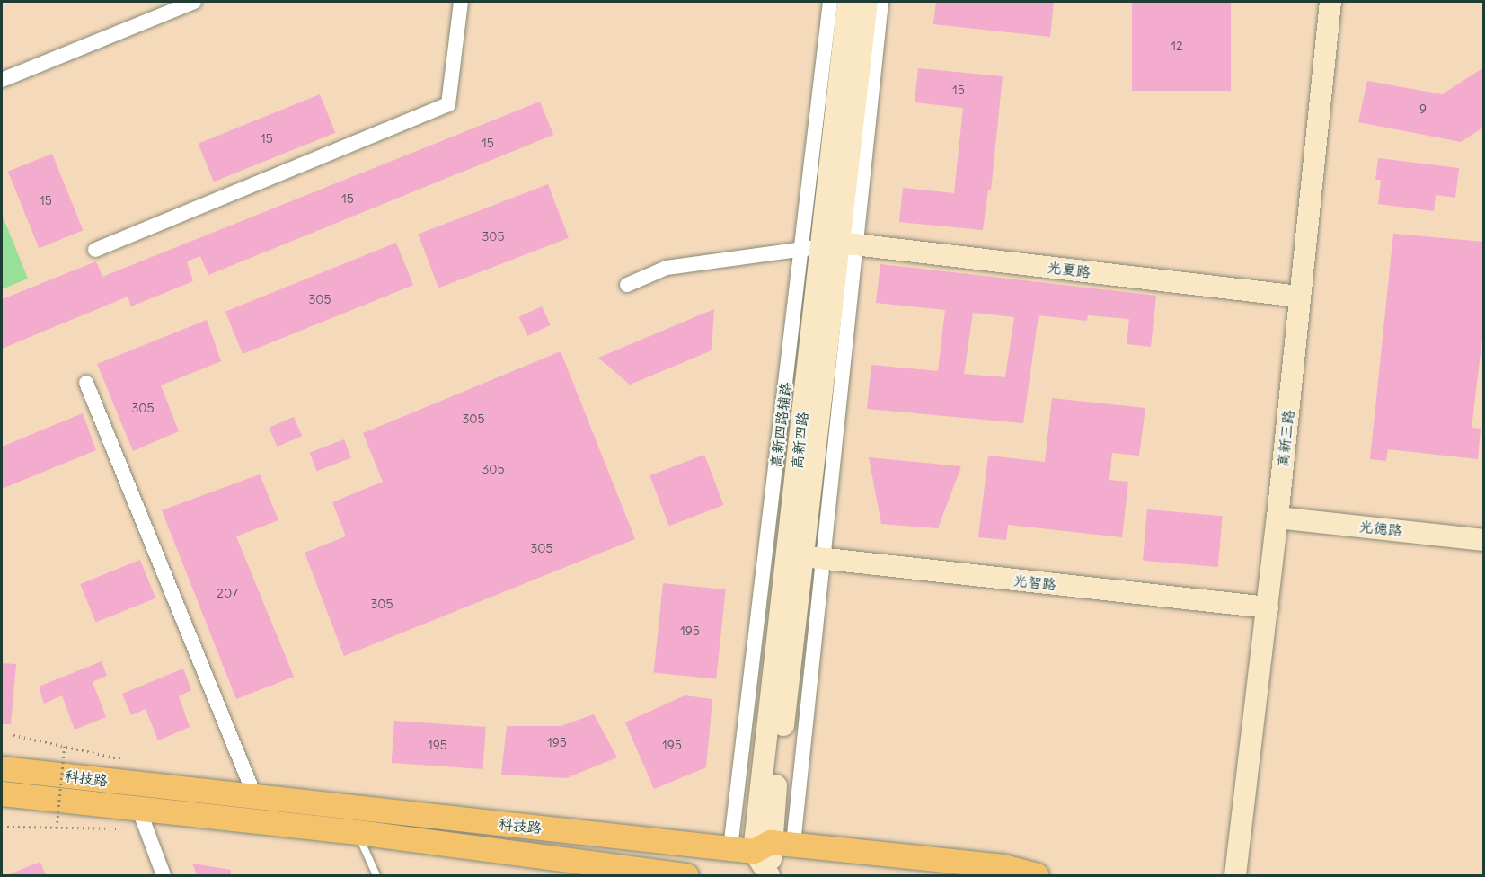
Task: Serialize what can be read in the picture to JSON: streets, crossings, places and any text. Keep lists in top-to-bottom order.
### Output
{
  "streets": {
    "main road": ["科技路"],
    "street": [
      "光夏路",
      "高新三路",
      "高新四路",
      "光德路",
      "光智路"
    ]
  },
  "crossings": [
    ["光夏路", "高新三路"],
    ["光夏路", "高新四路"],
    ["高新三路", "光德路"],
    ["高新三路", "光智路"],
    ["高新四路", "光智路"],
    ["高新四路", "科技路"]
  ],
  "house_numbers": [
    "12",
    "15",
    "9",
    "15",
    "15",
    "15",
    "15",
    "305",
    "305",
    "305",
    "305",
    "305",
    "305",
    "207",
    "305",
    "195",
    "195",
    "195",
    "195"
  ]
}
